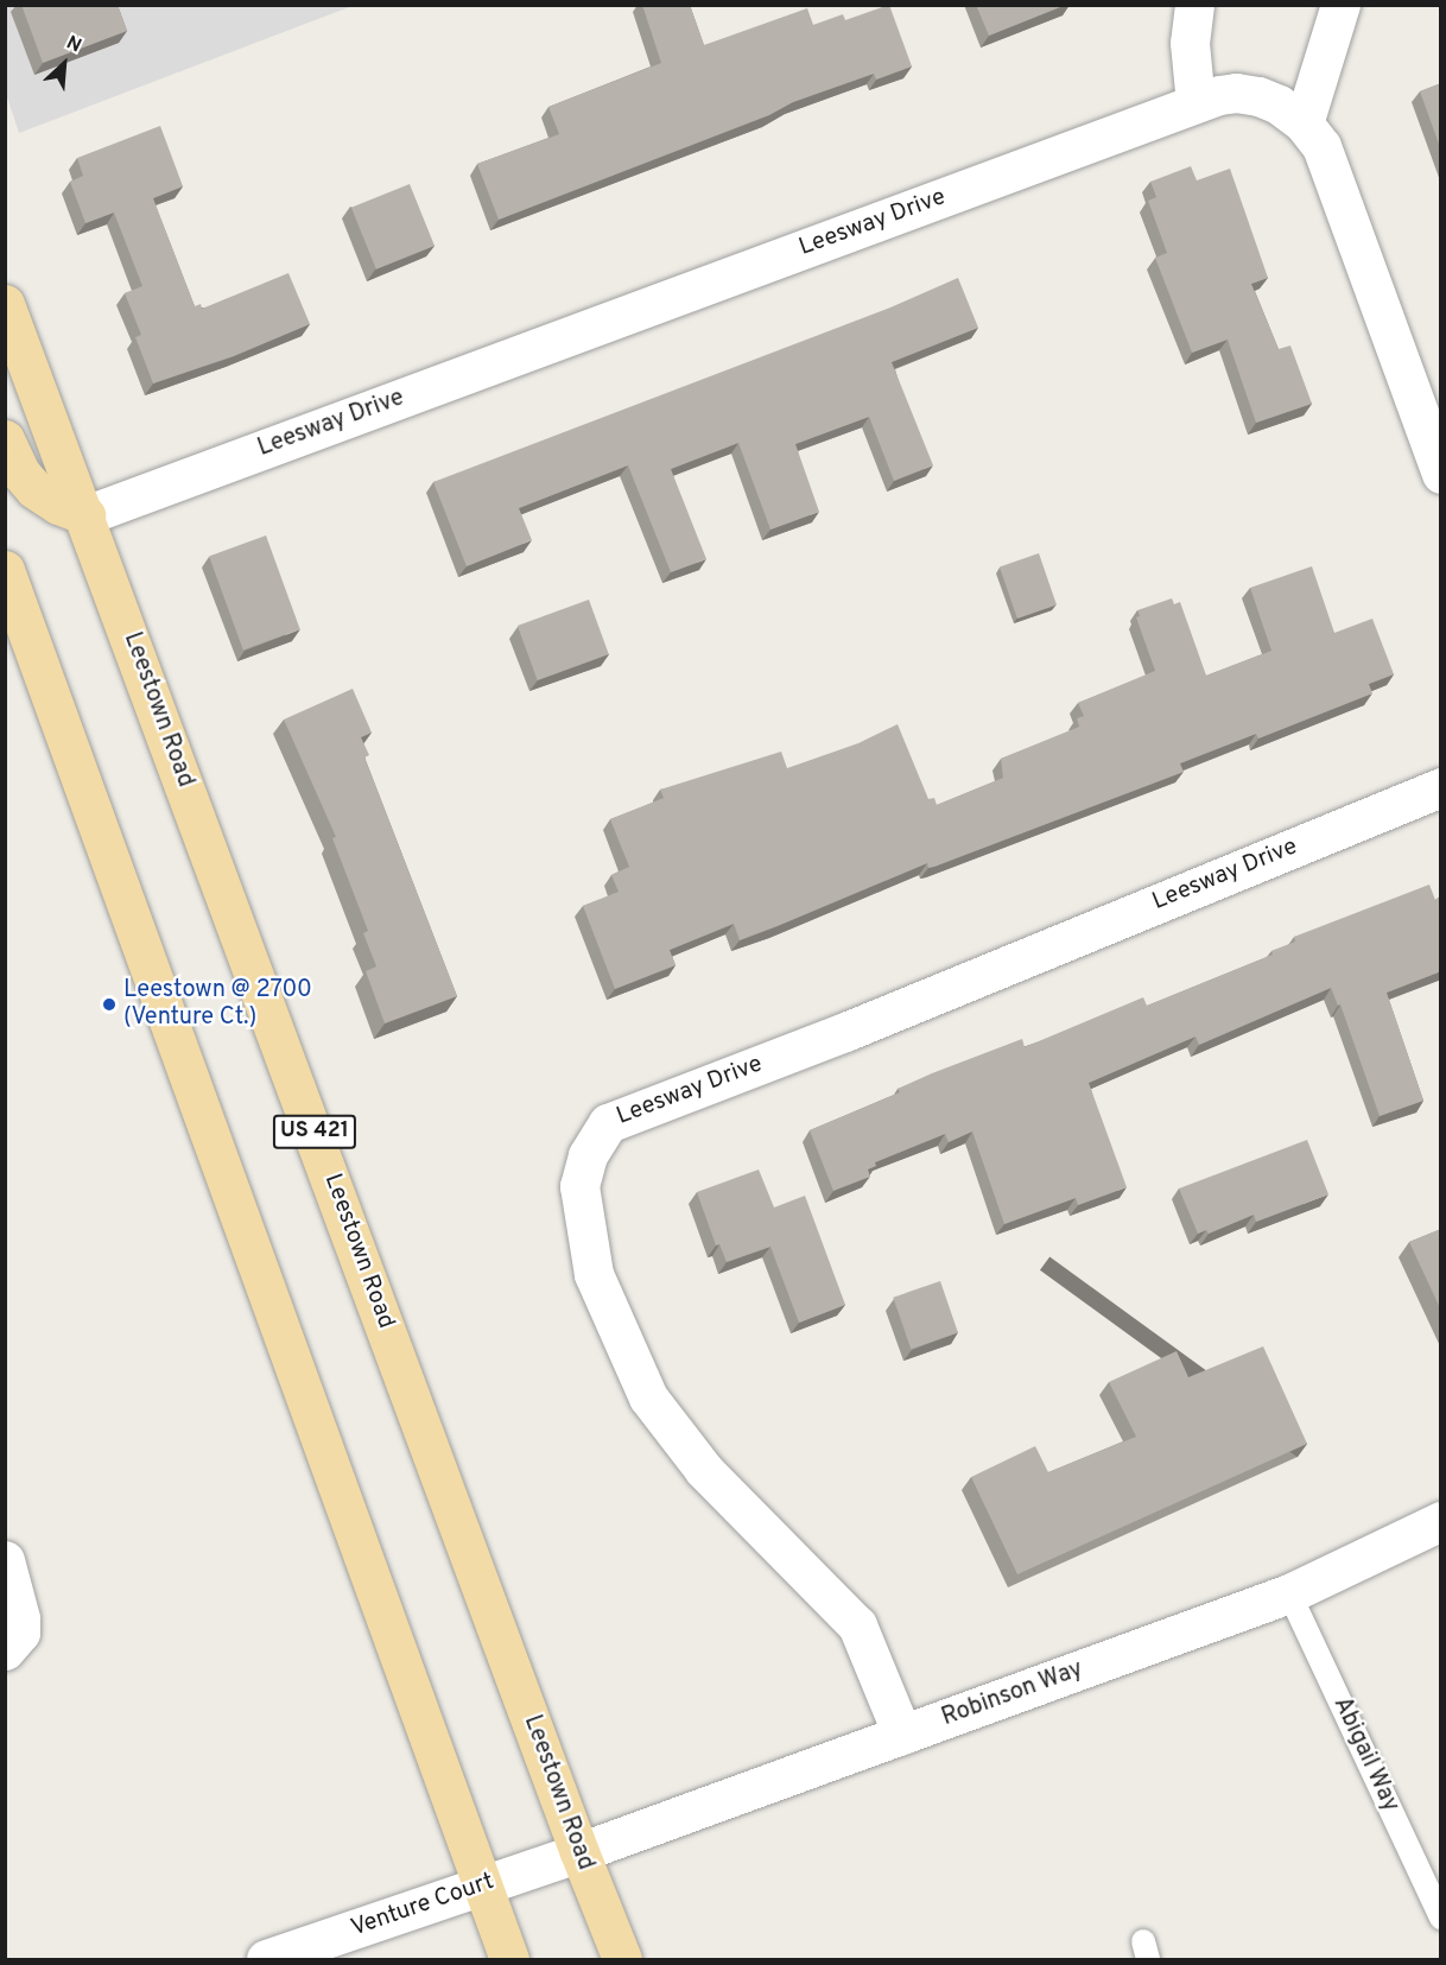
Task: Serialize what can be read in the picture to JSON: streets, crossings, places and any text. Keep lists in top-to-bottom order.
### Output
{
  "streets": {
    "main road": ["Leestown Road", "US 421"],
    "street": ["Leesway Drive", "Robinson Way", "Venture Court"],
    "lane": ["Abigail Way"]
  },
  "crossings": [
    ["Leesway Drive", "Leestown Road"],
    ["Leesway Drive", "Robinson Way"],
    ["Leestown Road", "Robinson Way"],
    ["Leestown Road", "Venture Court"],
    ["Robinson Way", "Abigail Way"],
    ["Robinson Way", "Venture Court"]
  ],
  "places": ["Leestown @ 2700 (Venture Ct.)"],
  "north": "top right"
}
